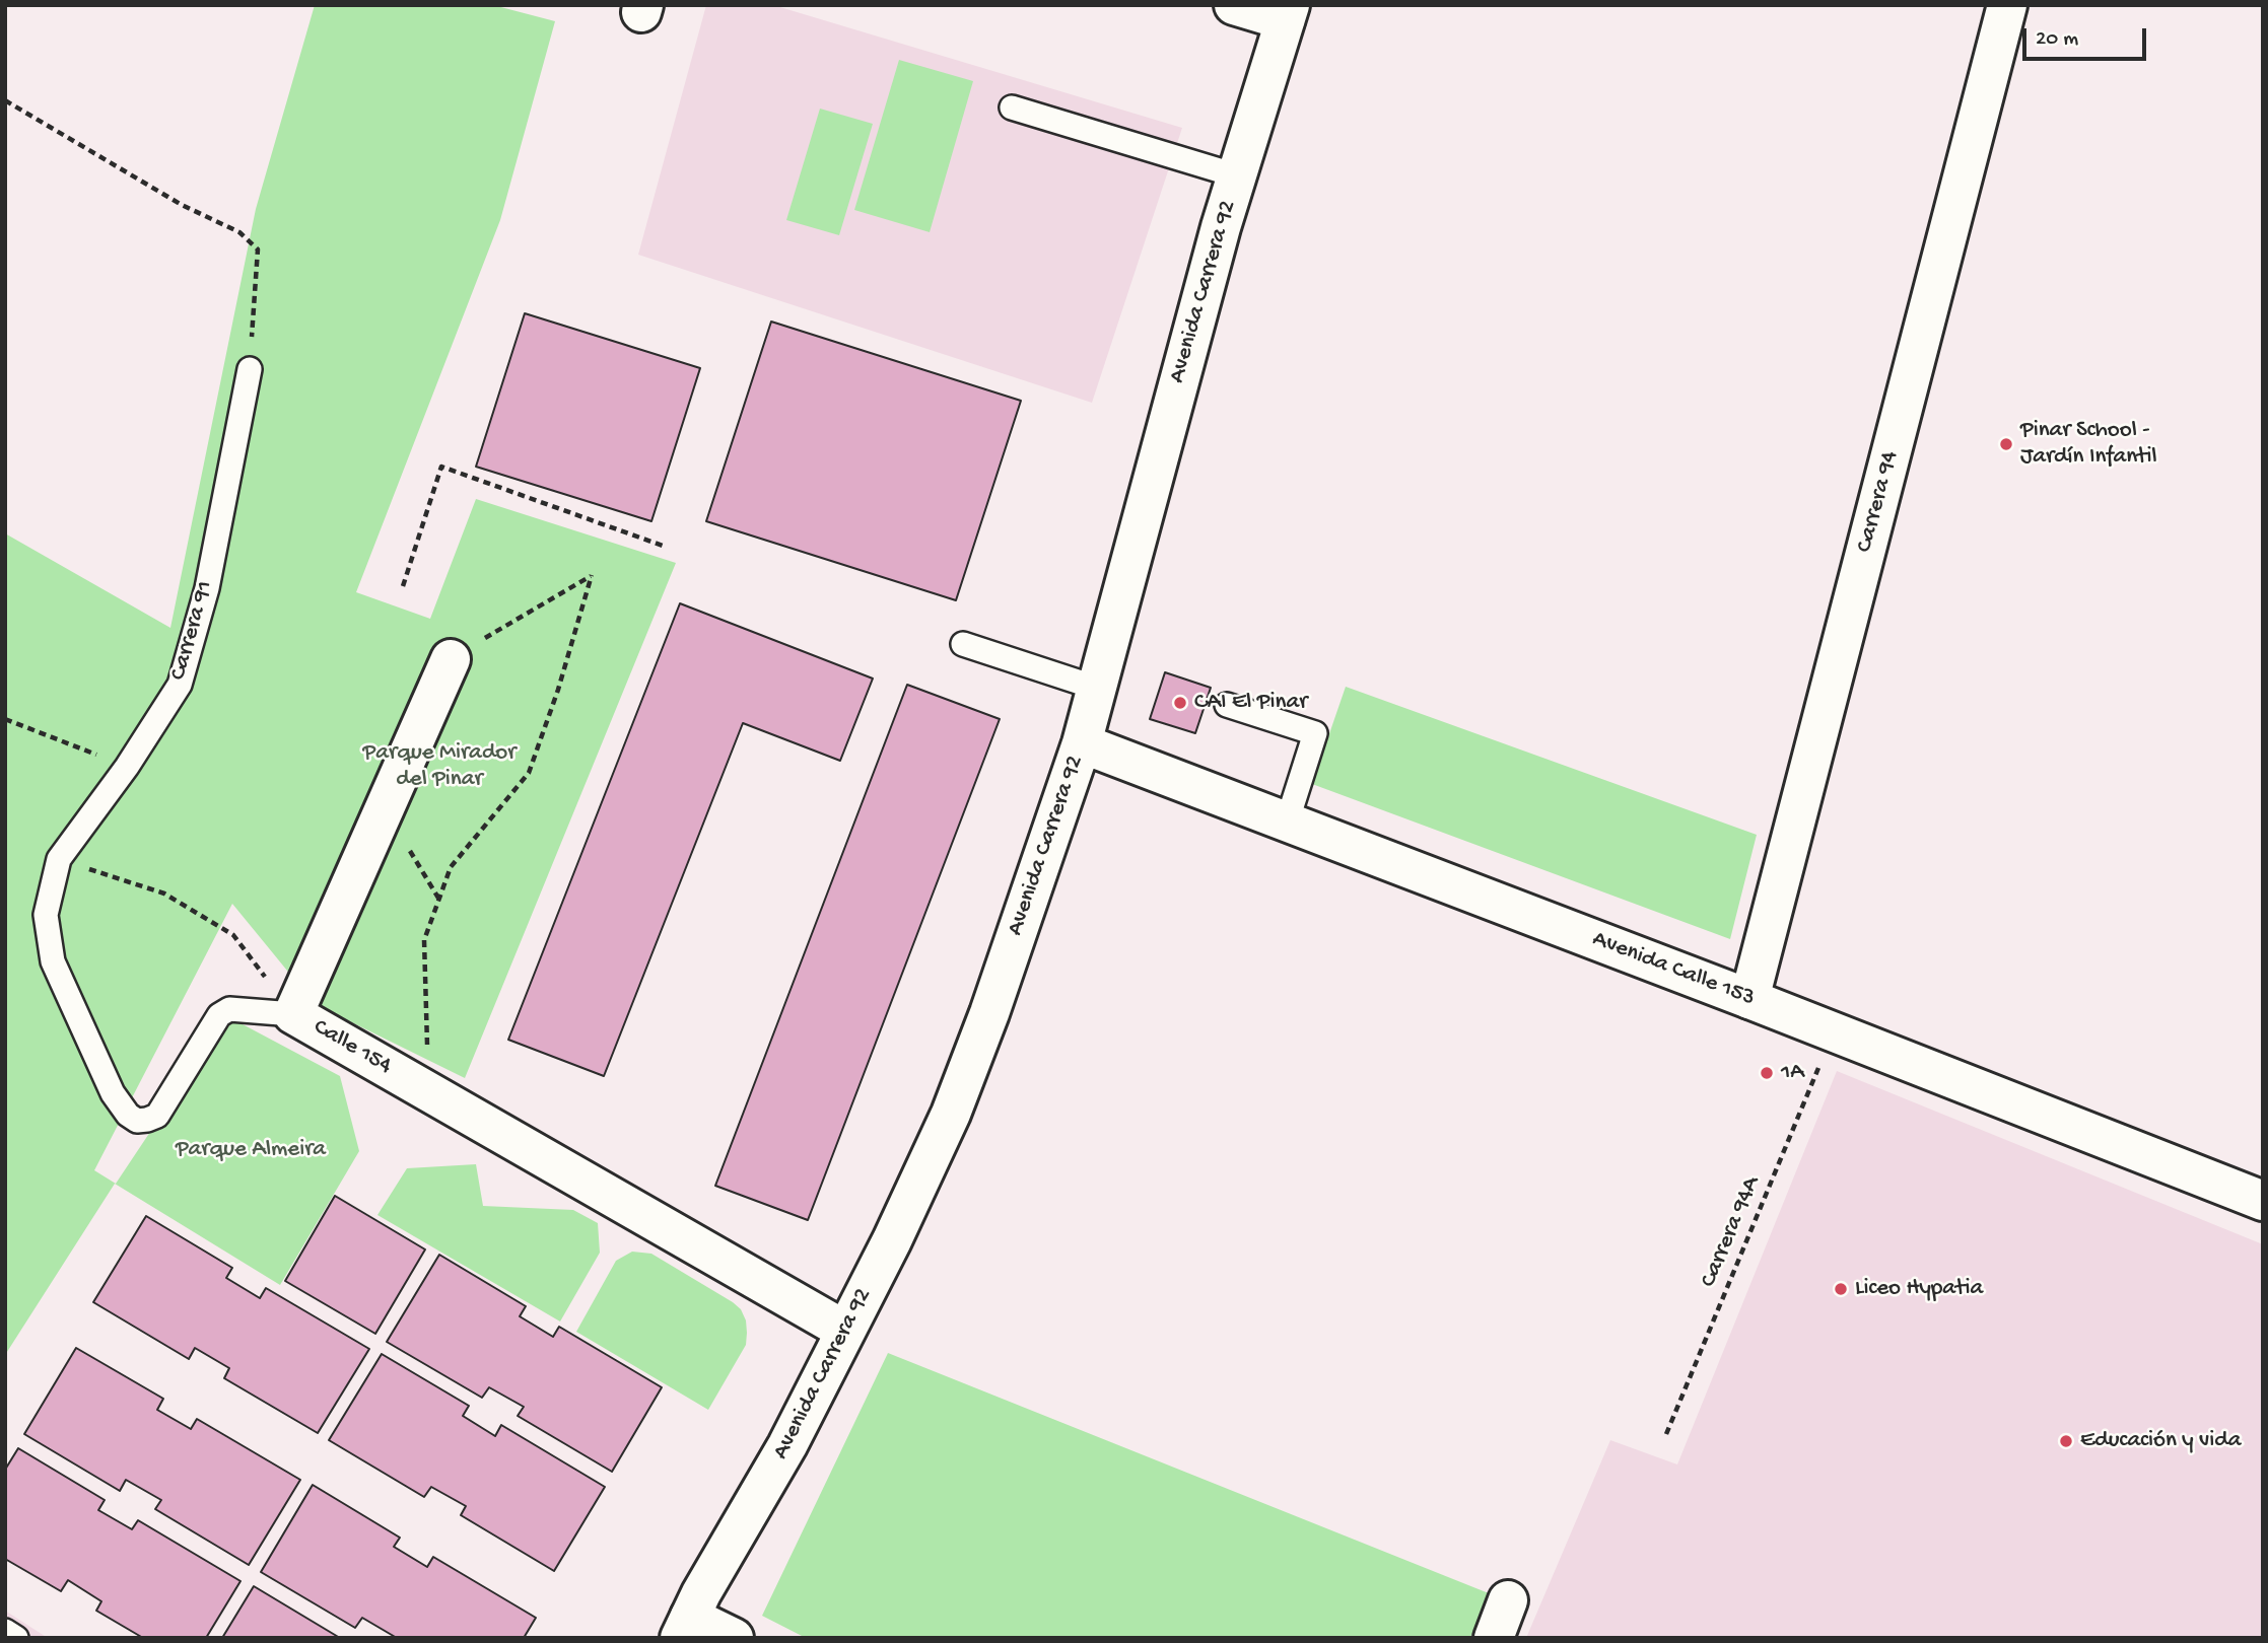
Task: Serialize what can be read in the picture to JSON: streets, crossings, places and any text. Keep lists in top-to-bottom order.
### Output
{
  "streets": {
    "main road": [
      "Avenida Carrera 92",
      "Carrera 94",
      "Avenida Calle 153",
      "Calle 154"
    ],
    "lane": ["Carrera 91"],
    "path": ["Carrera 94A"]
  },
  "crossings": [
    ["Avenida Carrera 92", "Avenida Calle 153"],
    ["Avenida Carrera 92", "Calle 154"],
    ["Carrera 94", "Avenida Calle 153"],
    ["Carrera 91", "Calle 154"]
  ],
  "parks": ["Parque Mirador del Pinar", "Parque Almeira"],
  "places": [
    "Pinar School - Jardín Infantil",
    "CAI El Pinar",
    "1A",
    "Liceo Hypatia",
    "Educación y vida"
  ],
  "scale_bar": "20 m"
}
